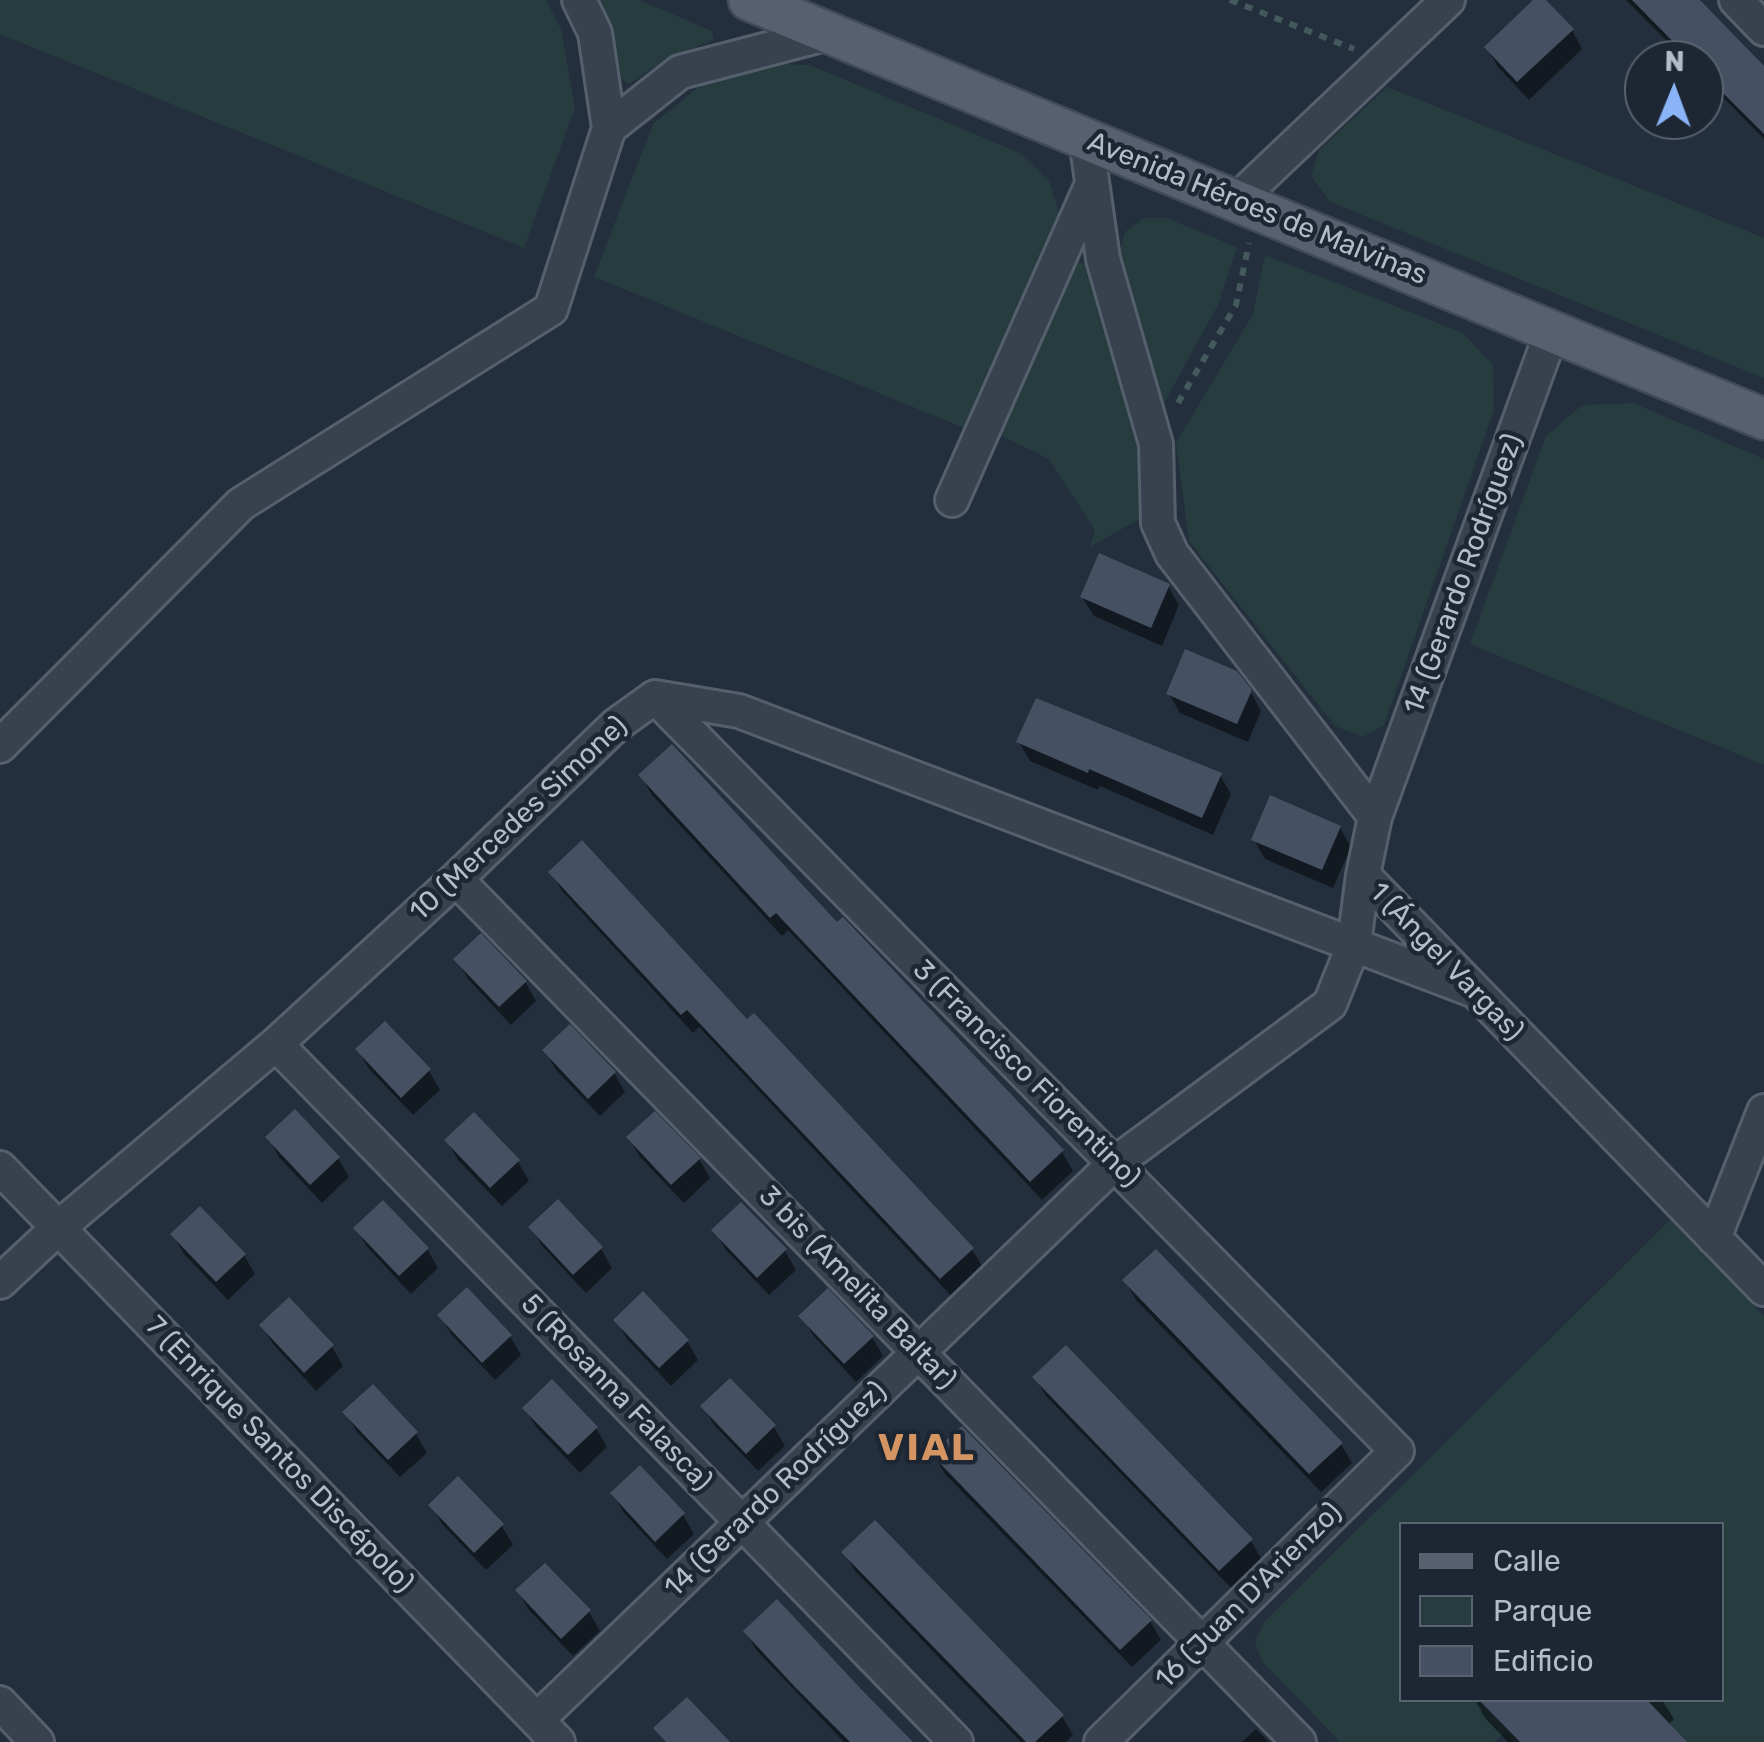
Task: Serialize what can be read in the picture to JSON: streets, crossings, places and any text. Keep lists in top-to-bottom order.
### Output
{
  "streets": {
    "main road": ["Avenida Héroes de Malvinas"],
    "street": [
      "14 (Gerardo Rodríguez)",
      "10 (Mercedes Simone)",
      "1 (Ángel Vargas)",
      "3 (Francisco Fiorentino)",
      "3 bis (Amelita Baltar)",
      "5 (Rosanna Falasca)",
      "7 (Enrique Santos Discépolo)",
      "16 (Juan D'Arienzo)"
    ]
  },
  "crossings": [
    ["Avenida Héroes de Malvinas", "14 (Gerardo Rodríguez)"],
    ["14 (Gerardo Rodríguez)", "10 (Mercedes Simone)"],
    ["14 (Gerardo Rodríguez)", "1 (Ángel Vargas)"],
    ["14 (Gerardo Rodríguez)", "3 (Francisco Fiorentino)"],
    ["14 (Gerardo Rodríguez)", "3 bis (Amelita Baltar)"],
    ["14 (Gerardo Rodríguez)", "5 (Rosanna Falasca)"],
    ["14 (Gerardo Rodríguez)", "7 (Enrique Santos Discépolo)"],
    ["10 (Mercedes Simone)", "1 (Ángel Vargas)"],
    ["10 (Mercedes Simone)", "3 (Francisco Fiorentino)"],
    ["10 (Mercedes Simone)", "3 bis (Amelita Baltar)"],
    ["10 (Mercedes Simone)", "5 (Rosanna Falasca)"],
    ["10 (Mercedes Simone)", "7 (Enrique Santos Discépolo)"],
    ["3 (Francisco Fiorentino)", "16 (Juan D'Arienzo)"],
    ["3 bis (Amelita Baltar)", "16 (Juan D'Arienzo)"]
  ],
  "districts": ["VIAL"],
  "legend": ["Calle", "Parque", "Edificio"],
  "north": "top"
}
